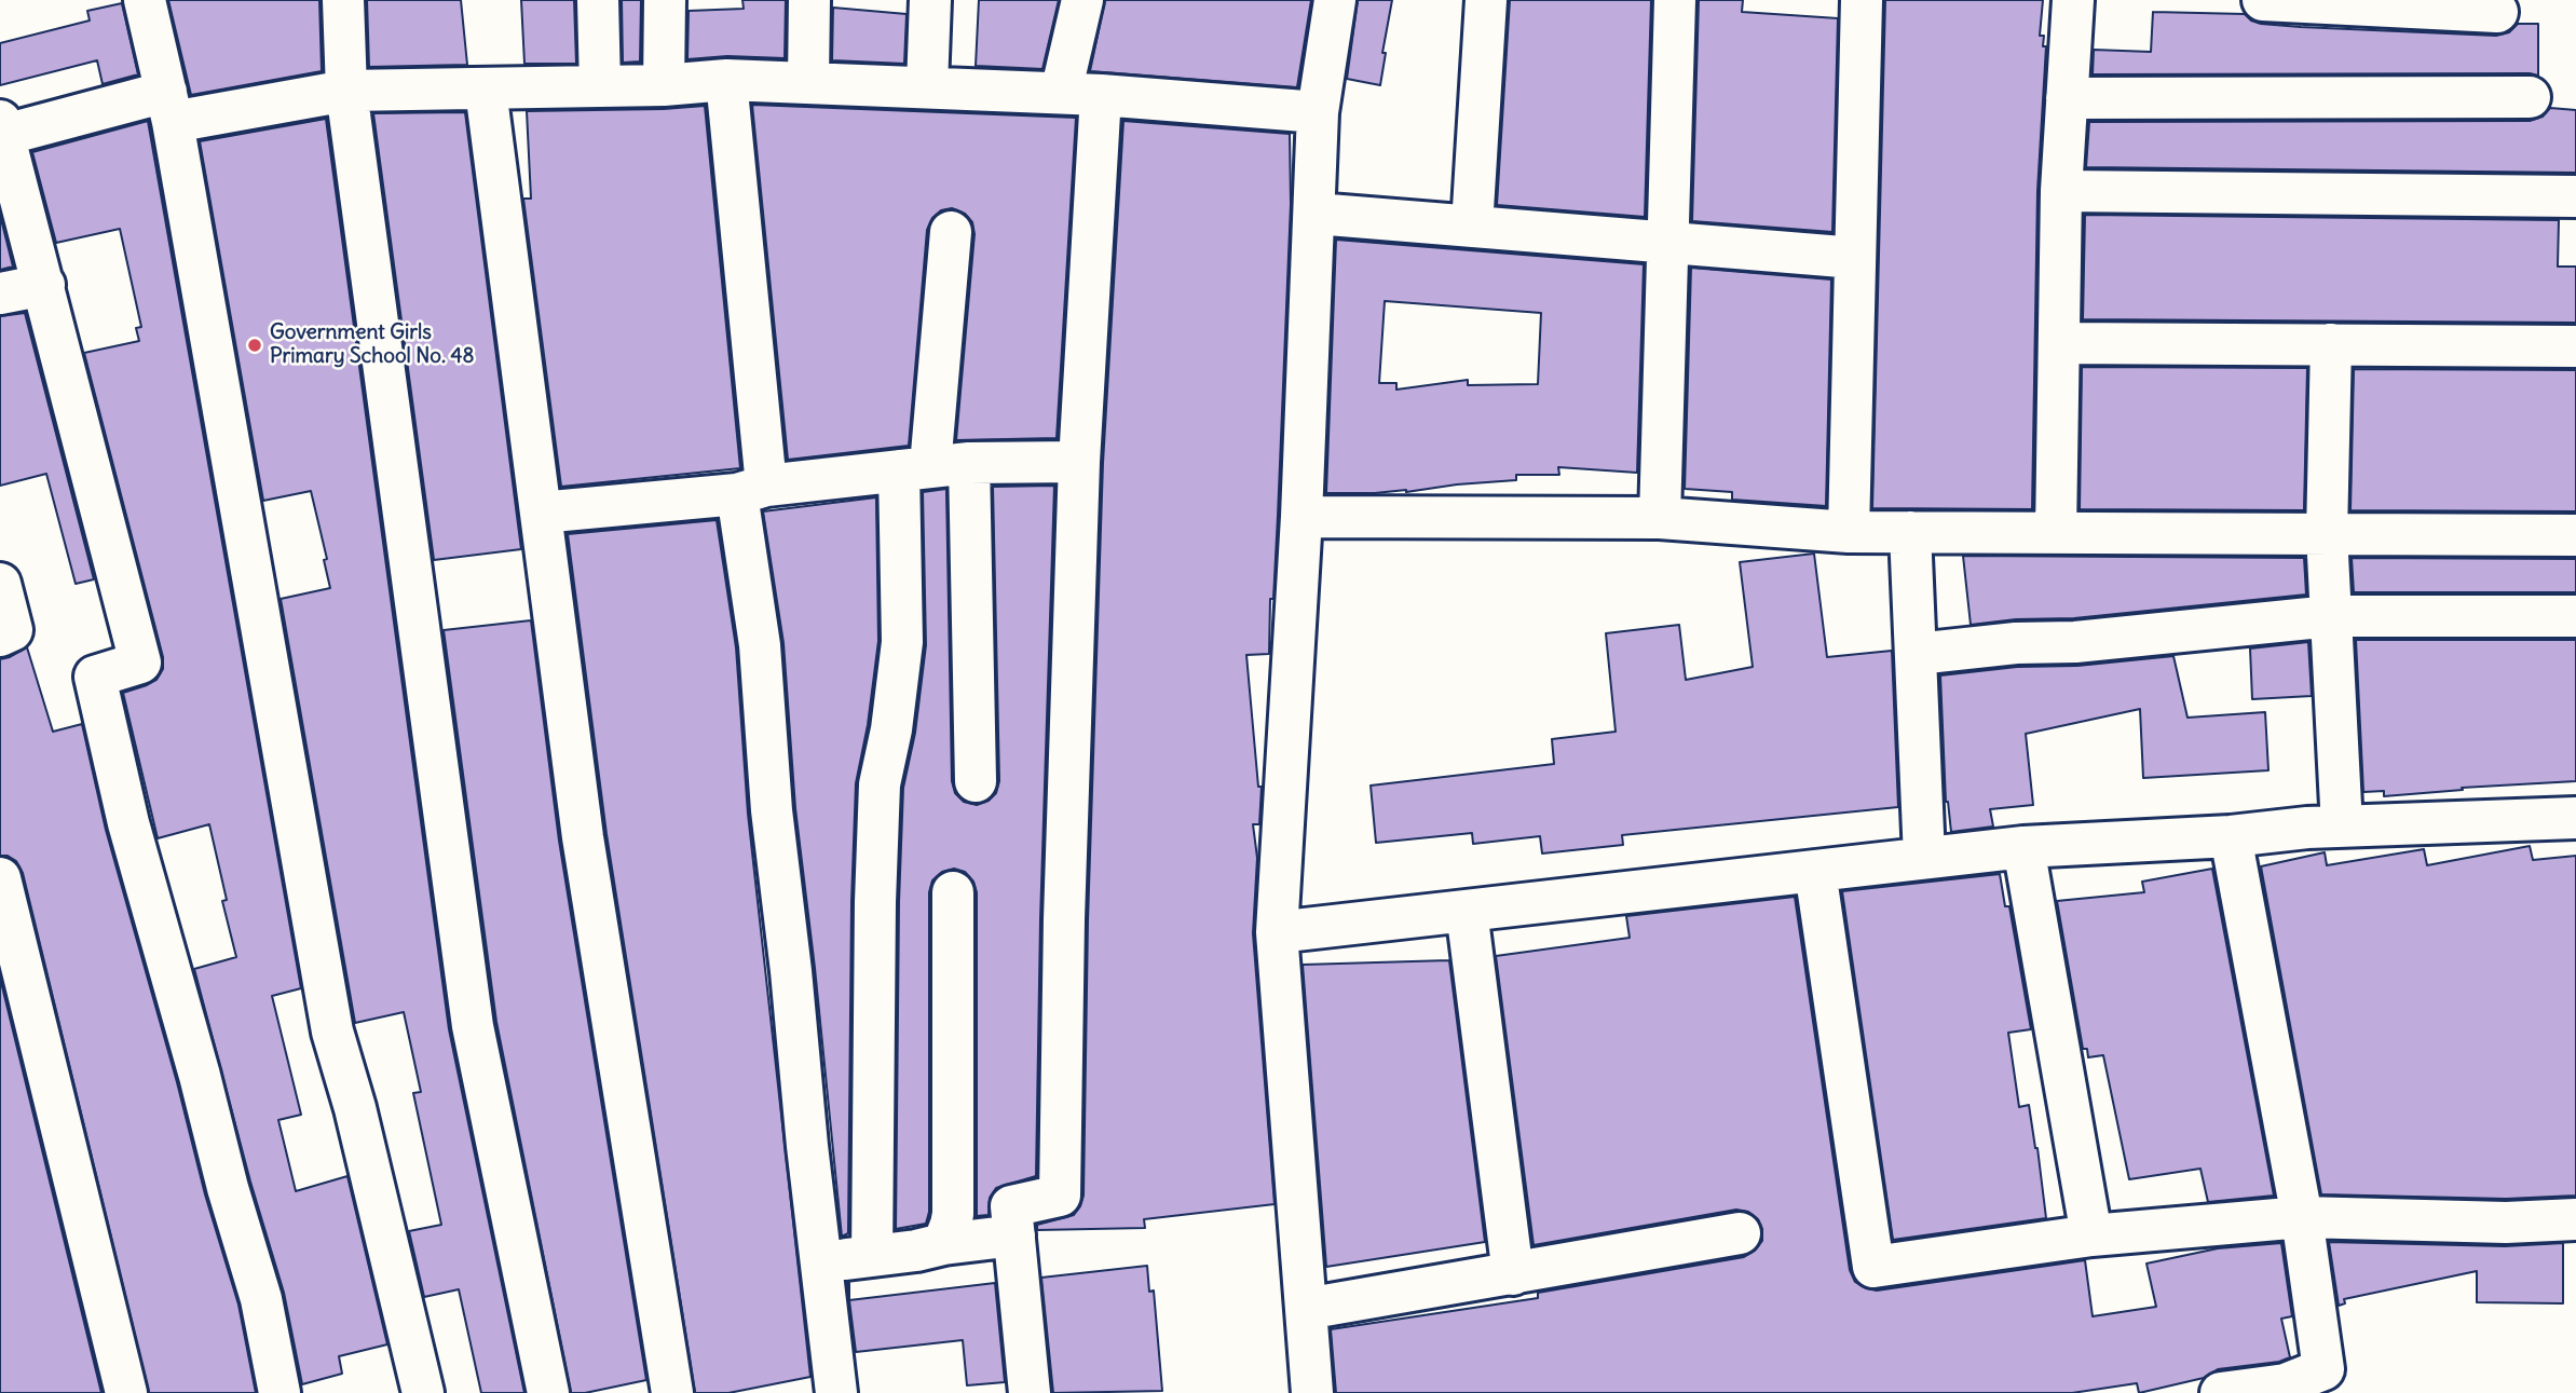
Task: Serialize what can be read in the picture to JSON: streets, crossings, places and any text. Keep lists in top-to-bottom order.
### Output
{
  "places": ["Government Girls Primary School No. 48"]
}
